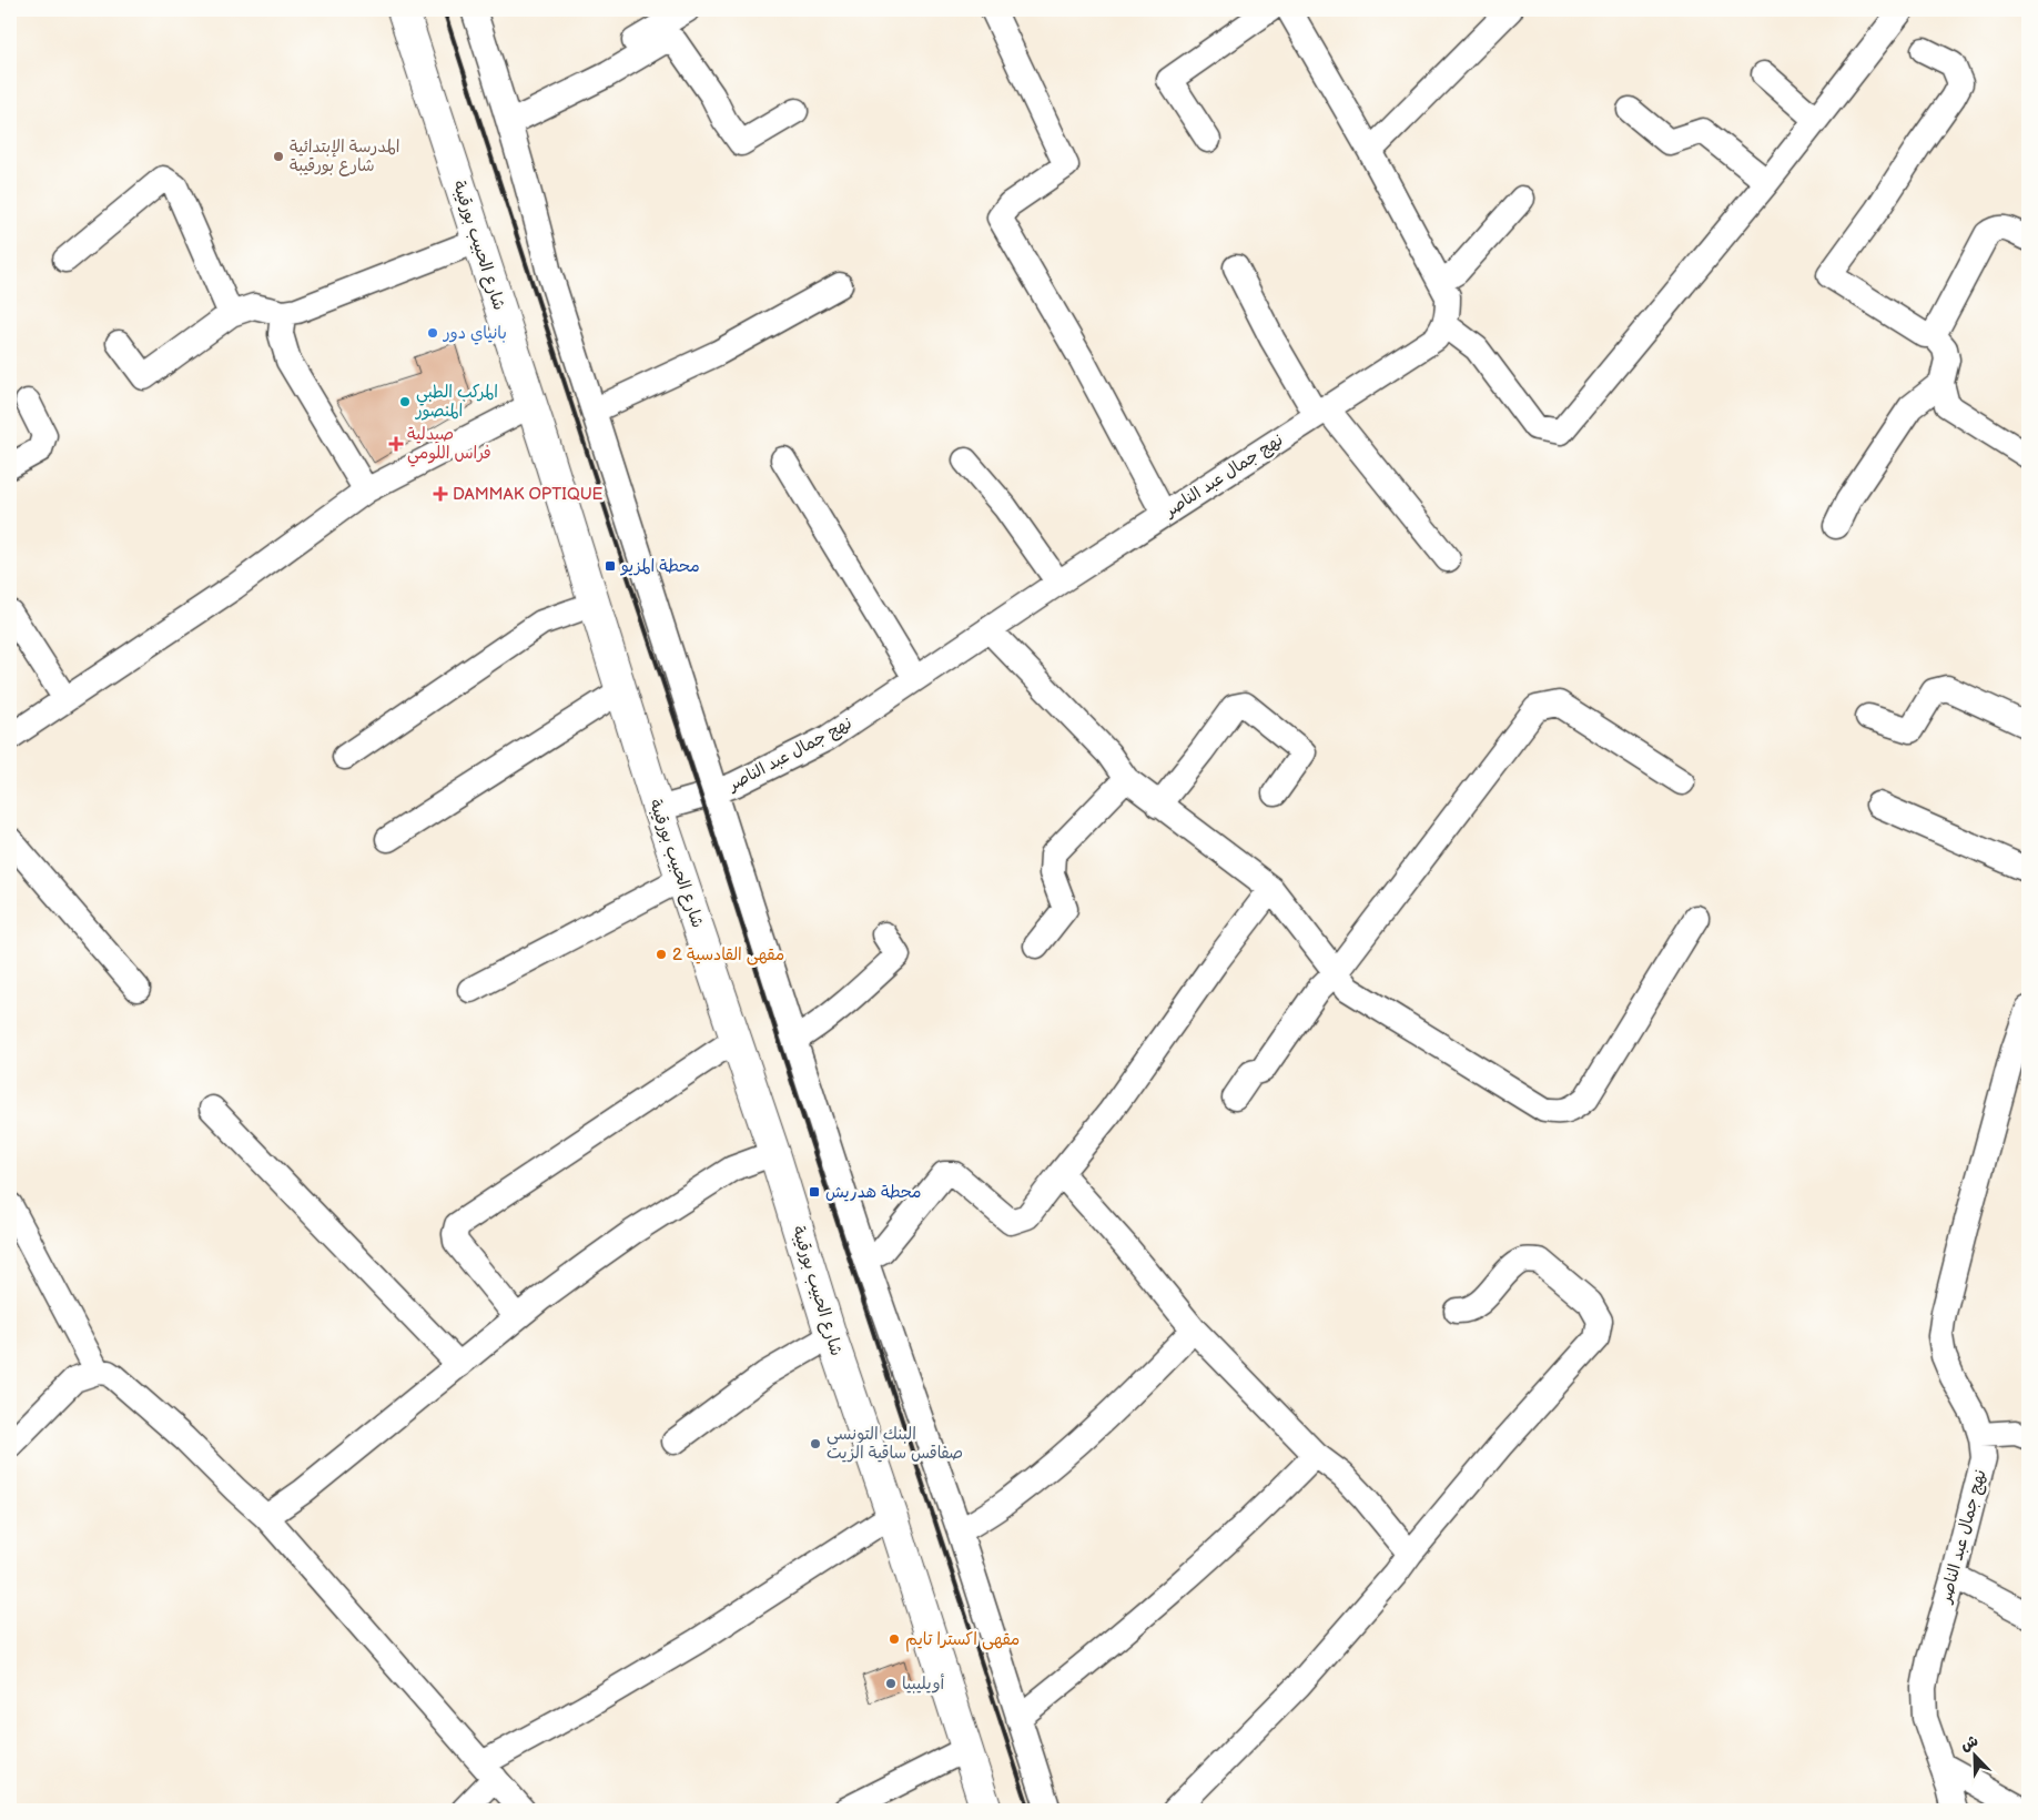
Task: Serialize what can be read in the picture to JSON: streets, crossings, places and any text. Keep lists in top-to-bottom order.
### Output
{
  "streets": {
    "main road": ["شارع الحبيب بورقيبة"],
    "street": ["نهج جمال عبد الناصر"]
  },
  "crossings": [
    ["شارع الحبيب بورقيبة", "نهج جمال عبد الناصر"]
  ],
  "places": {
    "other": [
      "المدرسة الإبتدائية شارع بورقيبة",
      "بانياي دور",
      "المركب الطبي المنصور",
      "مقهى القادسية 2",
      "البنك التونسي صفاقس ساقية الزيت",
      "مقهى اكسترا تايم",
      "أويليبيا"
    ],
    "health": ["صيدلية فراس اللومي", "DAMMAK OPTIQUE"],
    "transit": ["محطة المزيو", "محطة هدريش"]
  },
  "north": "top left"
}
